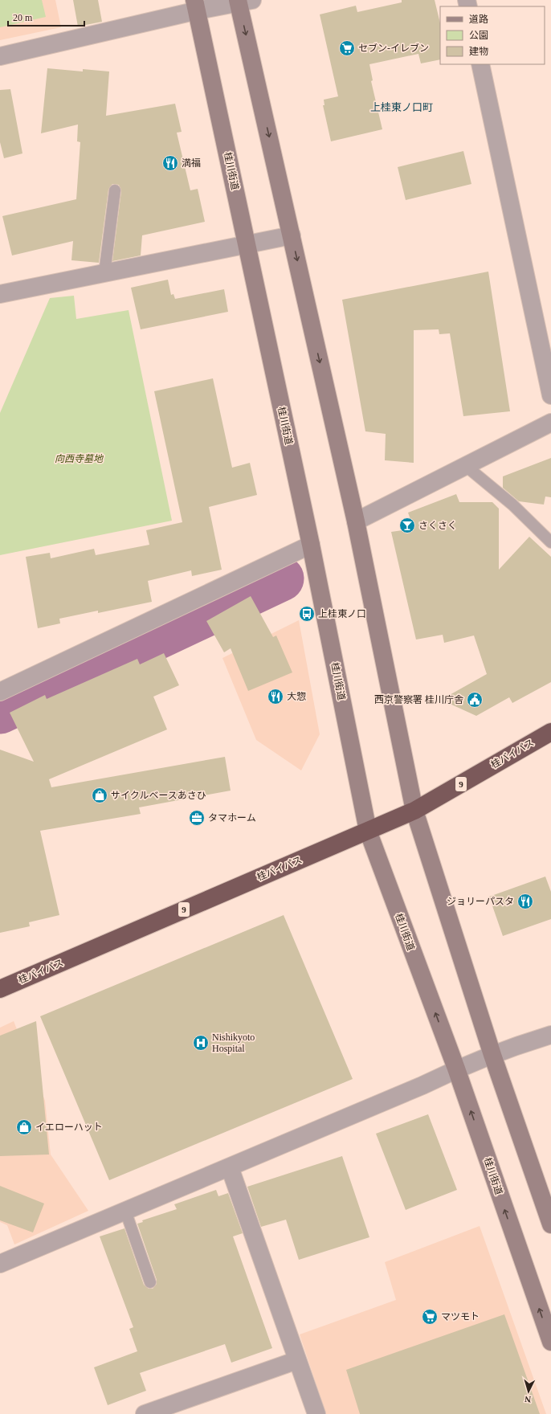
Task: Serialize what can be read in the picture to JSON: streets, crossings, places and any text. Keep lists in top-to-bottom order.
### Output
{
  "streets": {
    "highway": ["桂バイパス", "9"],
    "street": ["桂川街道"]
  },
  "crossings": [
    ["桂川街道", "桂バイパス"]
  ],
  "districts": ["上桂東ノ口町"],
  "parks": ["向西寺墓地"],
  "places": {
    "supermarket": ["セブン-イレブン", "マツモト"],
    "restaurant": ["満福", "大惣", "ジョリーパスタ"],
    "bar": ["さくさく"],
    "bus stop": ["上桂東ノ口"],
    "public building": ["西京警察署 桂川庁舎"],
    "shop": ["サイクルベースあさひ", "イエローハット"],
    "office": ["タマホーム"],
    "hospital": ["Nishikyoto Hospital"]
  },
  "legend": ["道路", "公園", "建物"],
  "scale_bar": "20 m",
  "north": "bottom"
}
